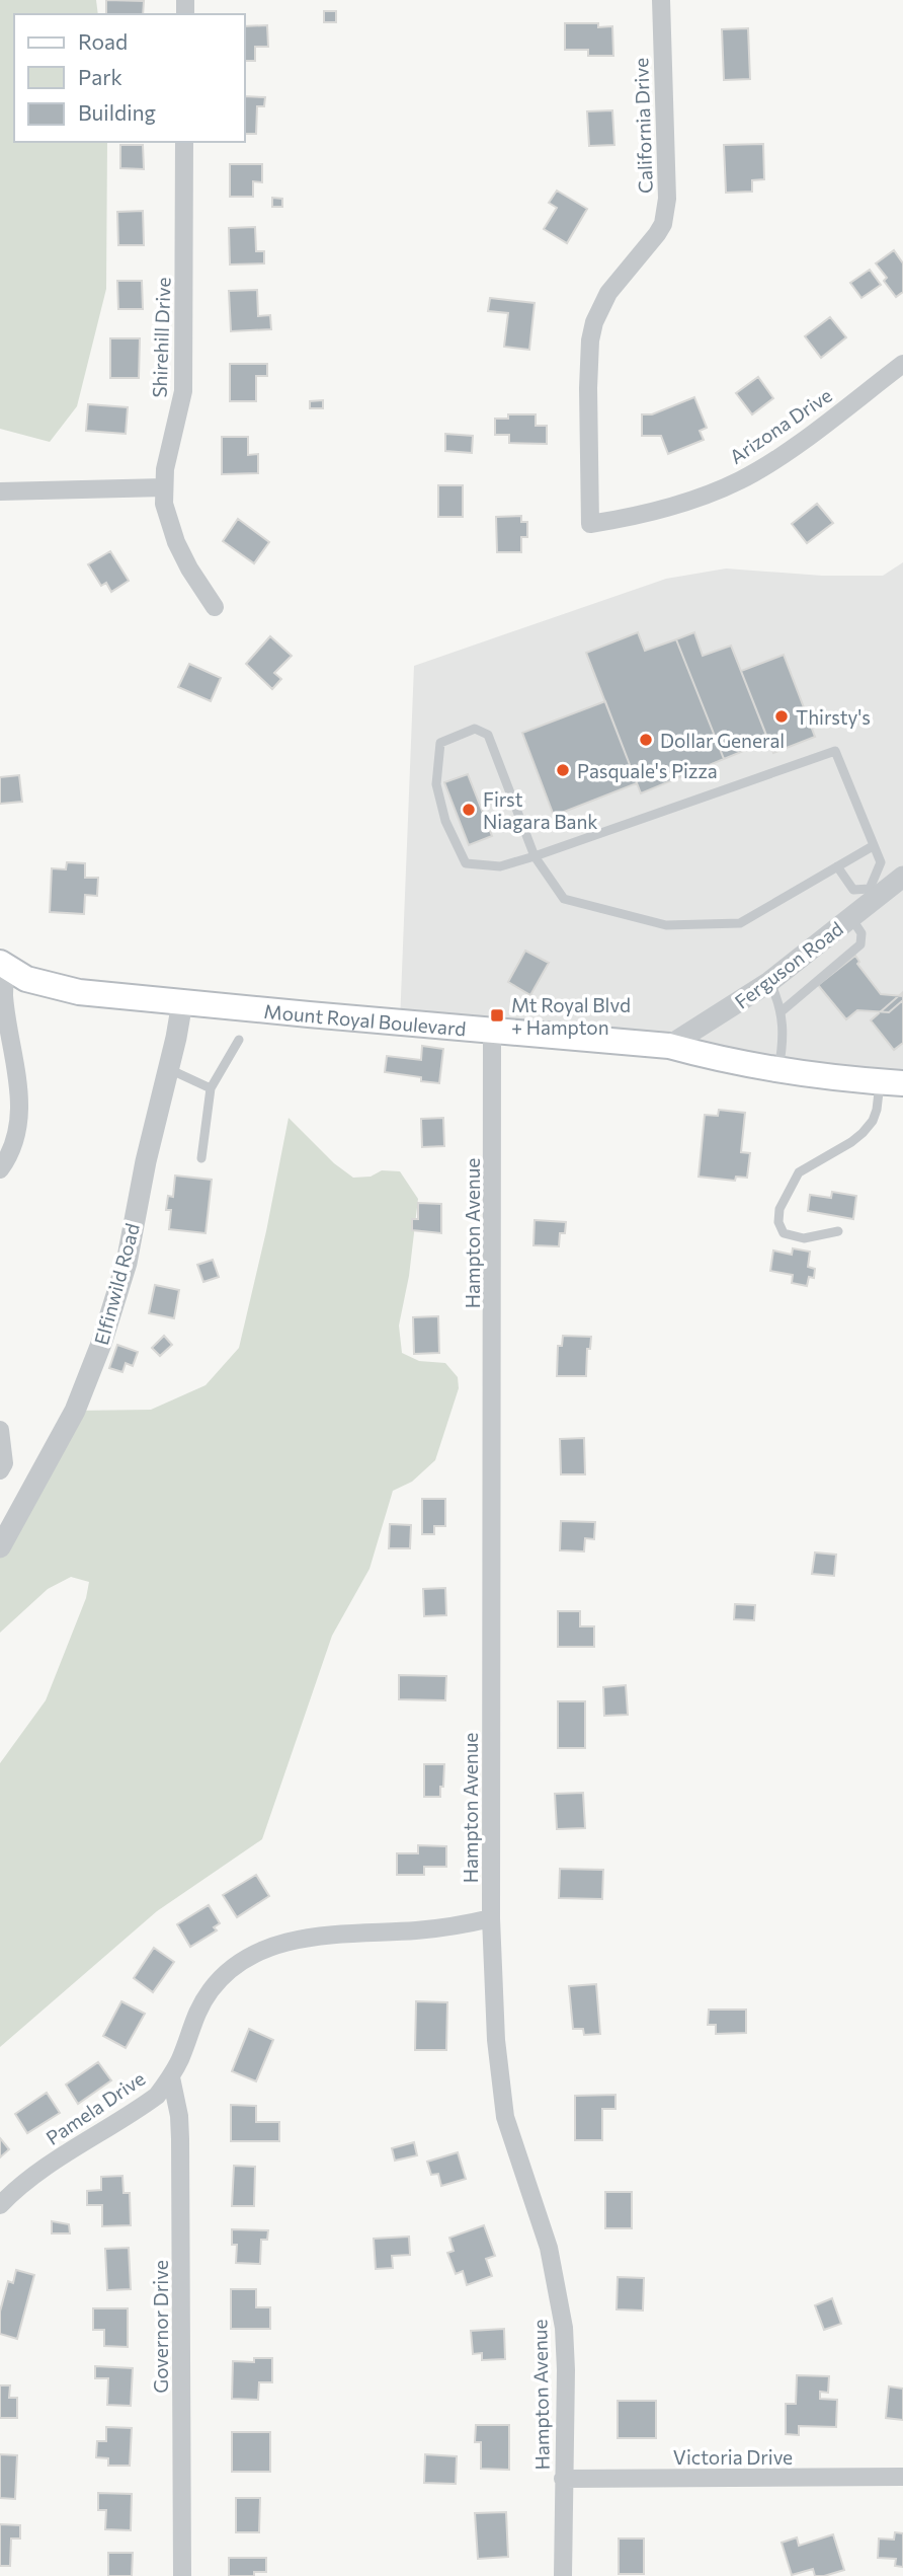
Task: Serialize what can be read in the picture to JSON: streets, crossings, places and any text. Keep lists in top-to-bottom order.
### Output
{
  "streets": {
    "main road": ["Mount Royal Boulevard"],
    "street": [
      "California Drive",
      "Shirehill Drive",
      "Arizona Drive",
      "Ferguson Road",
      "Hampton Avenue",
      "Elfinwild Road",
      "Pamela Drive",
      "Governor Drive",
      "Victoria Drive"
    ]
  },
  "crossings": [
    ["California Drive", "Arizona Drive"],
    ["Ferguson Road", "Mount Royal Boulevard"],
    ["Mount Royal Boulevard", "Hampton Avenue"],
    ["Mount Royal Boulevard", "Elfinwild Road"],
    ["Hampton Avenue", "Pamela Drive"],
    ["Hampton Avenue", "Victoria Drive"],
    ["Pamela Drive", "Governor Drive"]
  ],
  "places": {
    "other": [
      "Thirsty's",
      "Dollar General",
      "Pasquale's Pizza",
      "First Niagara Bank"
    ],
    "transit": ["Mt Royal Blvd + Hampton"]
  },
  "legend": ["Road", "Park", "Building"]
}
